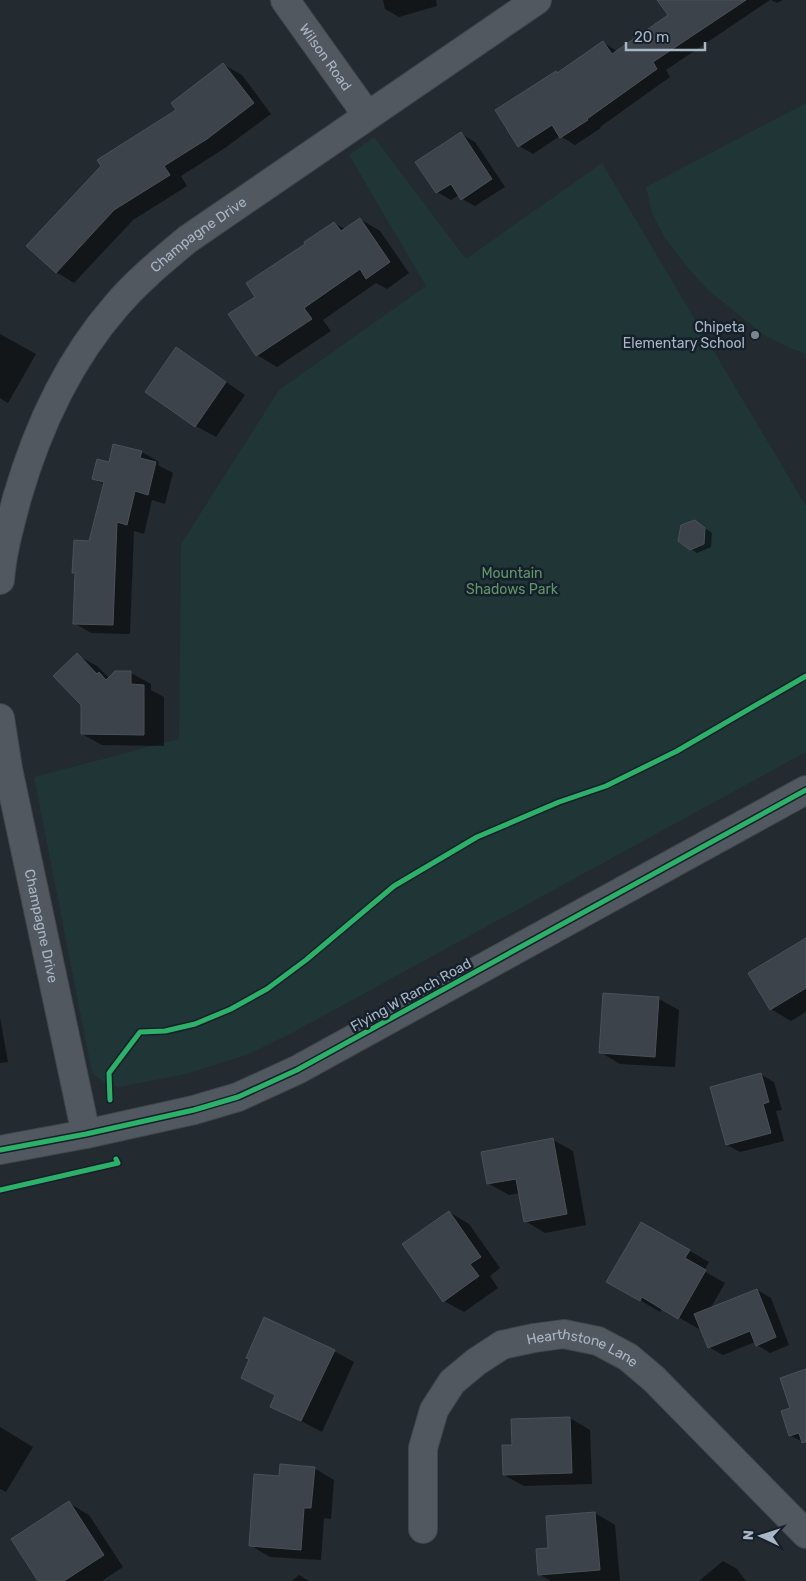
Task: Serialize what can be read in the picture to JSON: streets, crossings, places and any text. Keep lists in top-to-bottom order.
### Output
{
  "streets": {
    "street": [
      "Wilson Road",
      "Champagne Drive",
      "Flying W Ranch Road",
      "Hearthstone Lane"
    ]
  },
  "crossings": [
    ["Wilson Road", "Champagne Drive"],
    ["Champagne Drive", "Flying W Ranch Road"]
  ],
  "parks": ["Mountain Shadows Park"],
  "places": ["Chipeta Elementary School"],
  "scale_bar": "20 m",
  "north": "left"
}
